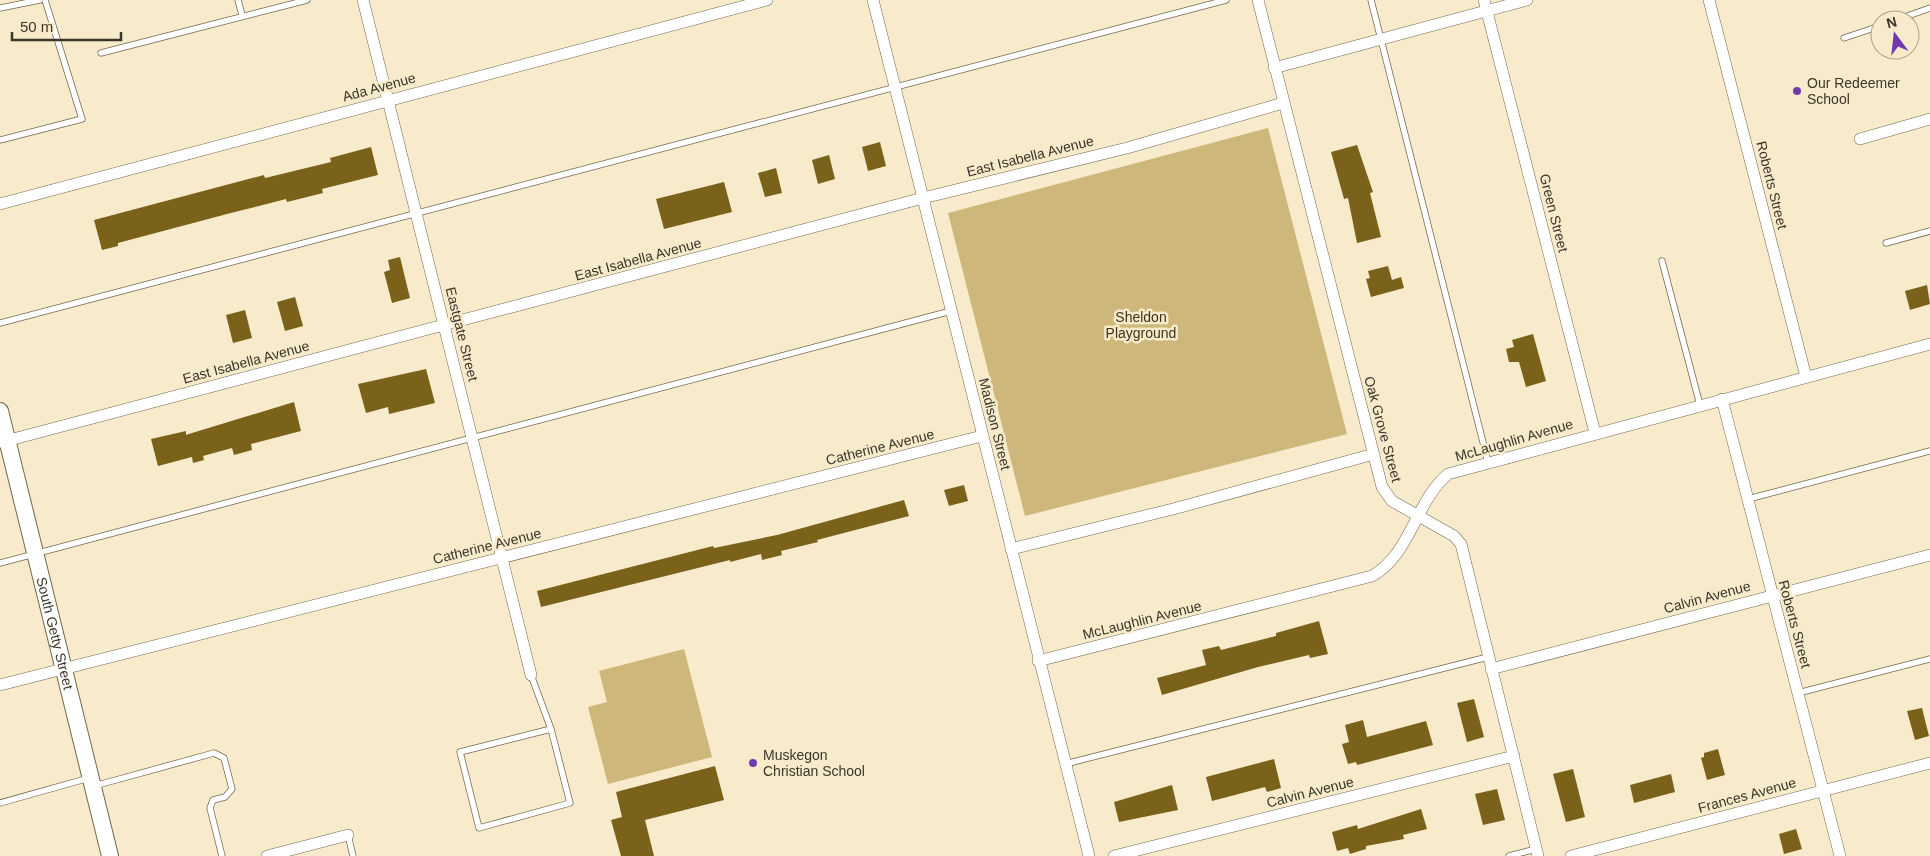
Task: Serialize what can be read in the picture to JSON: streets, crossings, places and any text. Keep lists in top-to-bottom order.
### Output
{
  "streets": {
    "main road": ["South Getty Street"],
    "street": [
      "Ada Avenue",
      "East Isabella Avenue",
      "Roberts Street",
      "Green Street",
      "Eastgate Street",
      "Madison Street",
      "Oak Grove Street",
      "McLaughlin Avenue",
      "Catherine Avenue",
      "Calvin Avenue",
      "Frances Avenue"
    ]
  },
  "crossings": [
    ["Ada Avenue", "Eastgate Street"],
    ["East Isabella Avenue", "Eastgate Street"],
    ["East Isabella Avenue", "Madison Street"],
    ["East Isabella Avenue", "Oak Grove Street"],
    ["East Isabella Avenue", "South Getty Street"],
    ["Roberts Street", "McLaughlin Avenue"],
    ["Roberts Street", "Calvin Avenue"],
    ["Roberts Street", "Frances Avenue"],
    ["Green Street", "McLaughlin Avenue"],
    ["Eastgate Street", "Catherine Avenue"],
    ["Madison Street", "McLaughlin Avenue"],
    ["Madison Street", "Catherine Avenue"],
    ["Oak Grove Street", "McLaughlin Avenue"],
    ["Oak Grove Street", "Calvin Avenue"],
    ["Catherine Avenue", "South Getty Street"]
  ],
  "parks": ["Sheldon Playground"],
  "places": ["Our Redeemer School", "Muskegon Christian School"],
  "scale_bar": "50 m",
  "north": "top"
}
